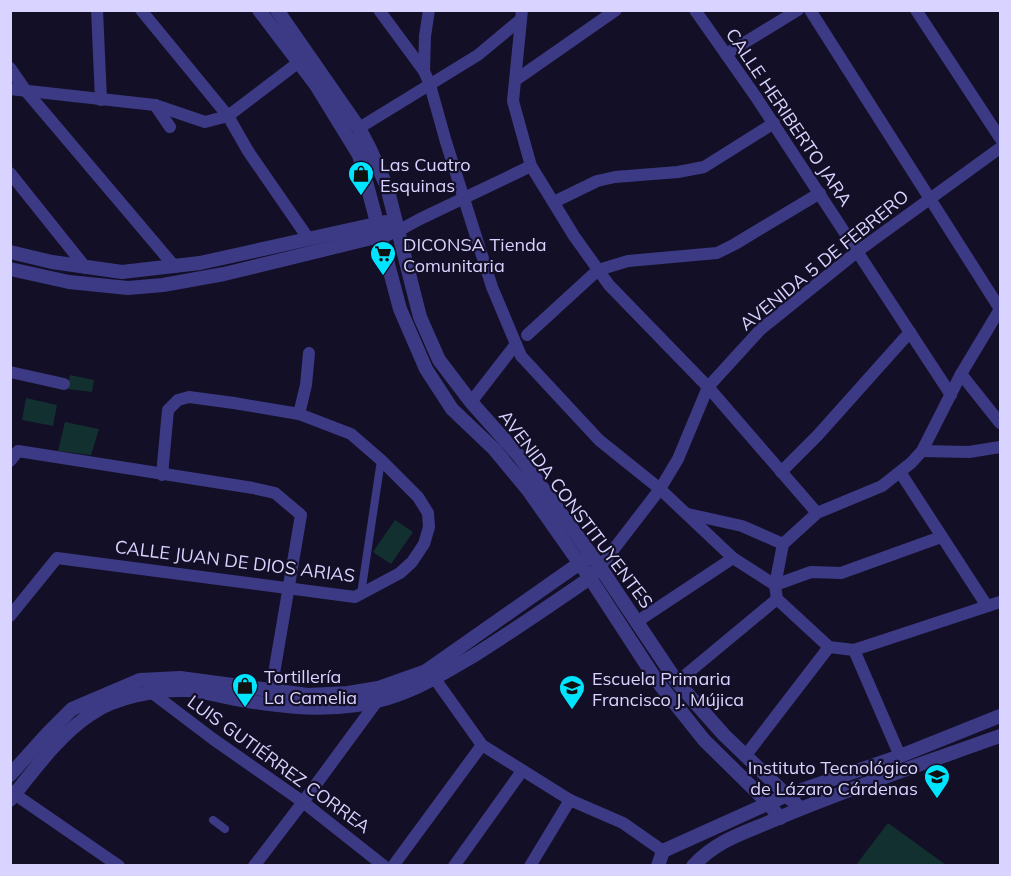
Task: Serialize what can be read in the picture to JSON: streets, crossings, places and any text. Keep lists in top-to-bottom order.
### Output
{
  "streets": {
    "street": [
      "CALLE HERIBERTO JARA",
      "AVENIDA 5 DE FEBRERO",
      "AVENIDA CONSTITUYENTES",
      "CALLE JUAN DE DIOS ARIAS",
      "LUIS GUTIÉRREZ CORREA"
    ]
  },
  "crossings": [
    ["CALLE HERIBERTO JARA", "AVENIDA 5 DE FEBRERO"],
    ["AVENIDA 5 DE FEBRERO", "AVENIDA CONSTITUYENTES"],
    ["AVENIDA 5 DE FEBRERO", "LUIS GUTIÉRREZ CORREA"]
  ],
  "places": {
    "shop": ["Las Cuatro Esquinas", "Tortillería La Camelia"],
    "supermarket": ["DICONSA Tienda Comunitaria"],
    "school or university": ["Escuela Primaria Francisco J. Mújica", "Instituto Tecnológico de Lázaro Cárdenas"]
  }
}
